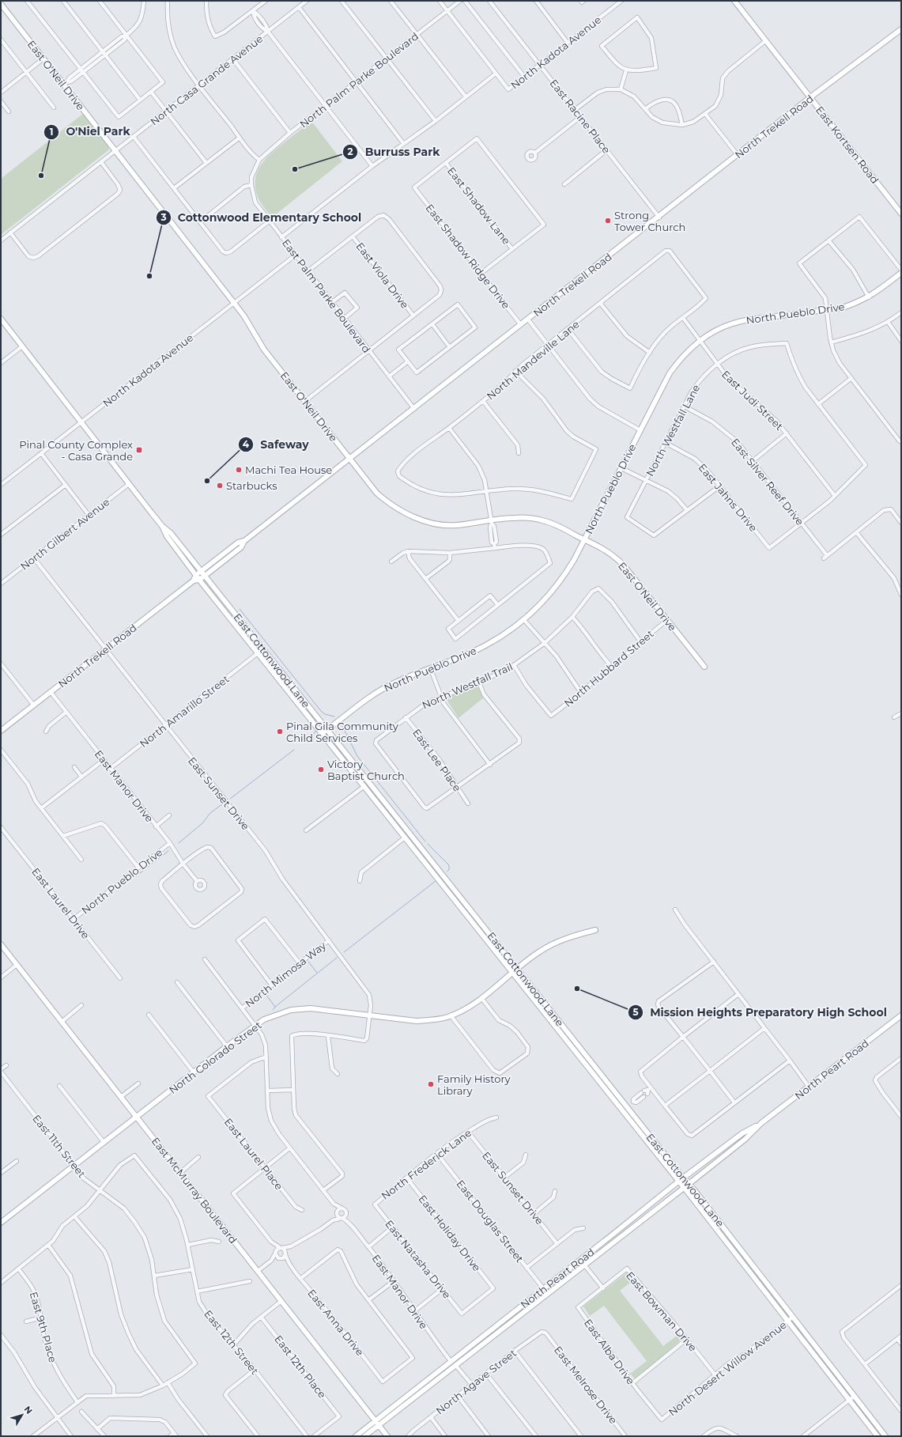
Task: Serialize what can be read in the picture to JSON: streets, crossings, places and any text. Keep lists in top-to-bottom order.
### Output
{
  "streets": {
    "street": [
      "North Kadota Avenue",
      "East O'Neil Drive",
      "North Casa Grande Avenue",
      "North Palm Parke Boulevard",
      "East Racine Place",
      "North Trekell Road",
      "East Kortsen Road",
      "East Shadow Lane",
      "East Shadow Ridge Drive",
      "East Viola Drive",
      "East Palm Parke Boulevard",
      "North Pueblo Drive",
      "North Mandeville Lane",
      "East Judi Street",
      "North Westfall Lane",
      "East Silver Reef Drive",
      "East Jahns Drive",
      "North Gilbert Avenue",
      "East Cottonwood Lane",
      "North Hubbard Street",
      "North Westfall Trail",
      "North Amarillo Street",
      "East Lee Place",
      "East Manor Drive",
      "East Sunset Drive",
      "East Laurel Drive",
      "North Mimosa Way",
      "North Colorado Street",
      "North Peart Road",
      "East 11th Street",
      "East Laurel Place",
      "North Frederick Lane",
      "East McMurray Boulevard",
      "East Douglas Street",
      "East Holiday Drive",
      "East Natasha Drive",
      "East Bowman Drive",
      "East Anna Drive",
      "East 9th Place",
      "East 12th Street",
      "East Alba Drive",
      "East 12th Place",
      "North Desert Willow Avenue",
      "North Agave Street",
      "East Melrose Drive"
    ]
  },
  "crossings": [
    ["North Kadota Avenue", "East O'Neil Drive"],
    ["North Kadota Avenue", "East Racine Place"],
    ["North Kadota Avenue", "East Palm Parke Boulevard"],
    ["North Kadota Avenue", "East Cottonwood Lane"],
    ["East O'Neil Drive", "North Casa Grande Avenue"],
    ["East O'Neil Drive", "North Trekell Road"],
    ["East O'Neil Drive", "North Pueblo Drive"],
    ["East O'Neil Drive", "North Hubbard Street"],
    ["North Palm Parke Boulevard", "East Palm Parke Boulevard"],
    ["East Racine Place", "North Trekell Road"],
    ["North Trekell Road", "East Kortsen Road"],
    ["North Trekell Road", "East Shadow Ridge Drive"],
    ["North Trekell Road", "East Palm Parke Boulevard"],
    ["North Trekell Road", "East Cottonwood Lane"],
    ["North Trekell Road", "East Manor Drive"],
    ["North Trekell Road", "East Sunset Drive"],
    ["East Shadow Lane", "East Shadow Ridge Drive"],
    ["North Pueblo Drive", "East Judi Street"],
    ["North Pueblo Drive", "East Cottonwood Lane"],
    ["North Pueblo Drive", "East Manor Drive"],
    ["North Pueblo Drive", "East Laurel Drive"],
    ["North Mandeville Lane", "East Judi Street"],
    ["East Judi Street", "North Westfall Lane"],
    ["North Westfall Lane", "East Silver Reef Drive"],
    ["North Westfall Lane", "East Jahns Drive"],
    ["East Silver Reef Drive", "East Jahns Drive"],
    ["North Gilbert Avenue", "East Cottonwood Lane"],
    ["North Gilbert Avenue", "East Sunset Drive"],
    ["East Cottonwood Lane", "North Amarillo Street"],
    ["East Cottonwood Lane", "North Colorado Street"],
    ["East Cottonwood Lane", "North Peart Road"],
    ["East Cottonwood Lane", "North Desert Willow Avenue"],
    ["North Hubbard Street", "North Westfall Trail"],
    ["North Westfall Trail", "East Lee Place"],
    ["North Amarillo Street", "East Manor Drive"],
    ["North Amarillo Street", "East Sunset Drive"],
    ["East Manor Drive", "North Peart Road"],
    ["East Sunset Drive", "North Mimosa Way"],
    ["East Sunset Drive", "North Colorado Street"],
    ["East Sunset Drive", "North Frederick Lane"],
    ["North Colorado Street", "East 11th Street"],
    ["North Colorado Street", "East McMurray Boulevard"],
    ["North Peart Road", "East McMurray Boulevard"],
    ["North Peart Road", "East Douglas Street"],
    ["East 11th Street", "East 12th Street"],
    ["North Frederick Lane", "East Douglas Street"],
    ["North Frederick Lane", "East Holiday Drive"],
    ["North Frederick Lane", "East Natasha Drive"],
    ["East Holiday Drive", "East Natasha Drive"],
    ["East Bowman Drive", "East Alba Drive"],
    ["East Bowman Drive", "North Desert Willow Avenue"],
    ["East Alba Drive", "North Desert Willow Avenue"],
    ["North Agave Street", "East Melrose Drive"]
  ],
  "places": {
    "other": [
      "Burruss Park",
      "O'Niel Park",
      "Strong Tower Church",
      "Cottonwood Elementary School",
      "Machi Tea House",
      "Safeway",
      "Starbucks",
      "Pinal Gila Community Child Services",
      "Victory Baptist Church",
      "Mission Heights Preparatory High School",
      "Family History Library"
    ],
    "transit": ["Pinal County Complex - Casa Grande"]
  },
  "north": "top right"
}
